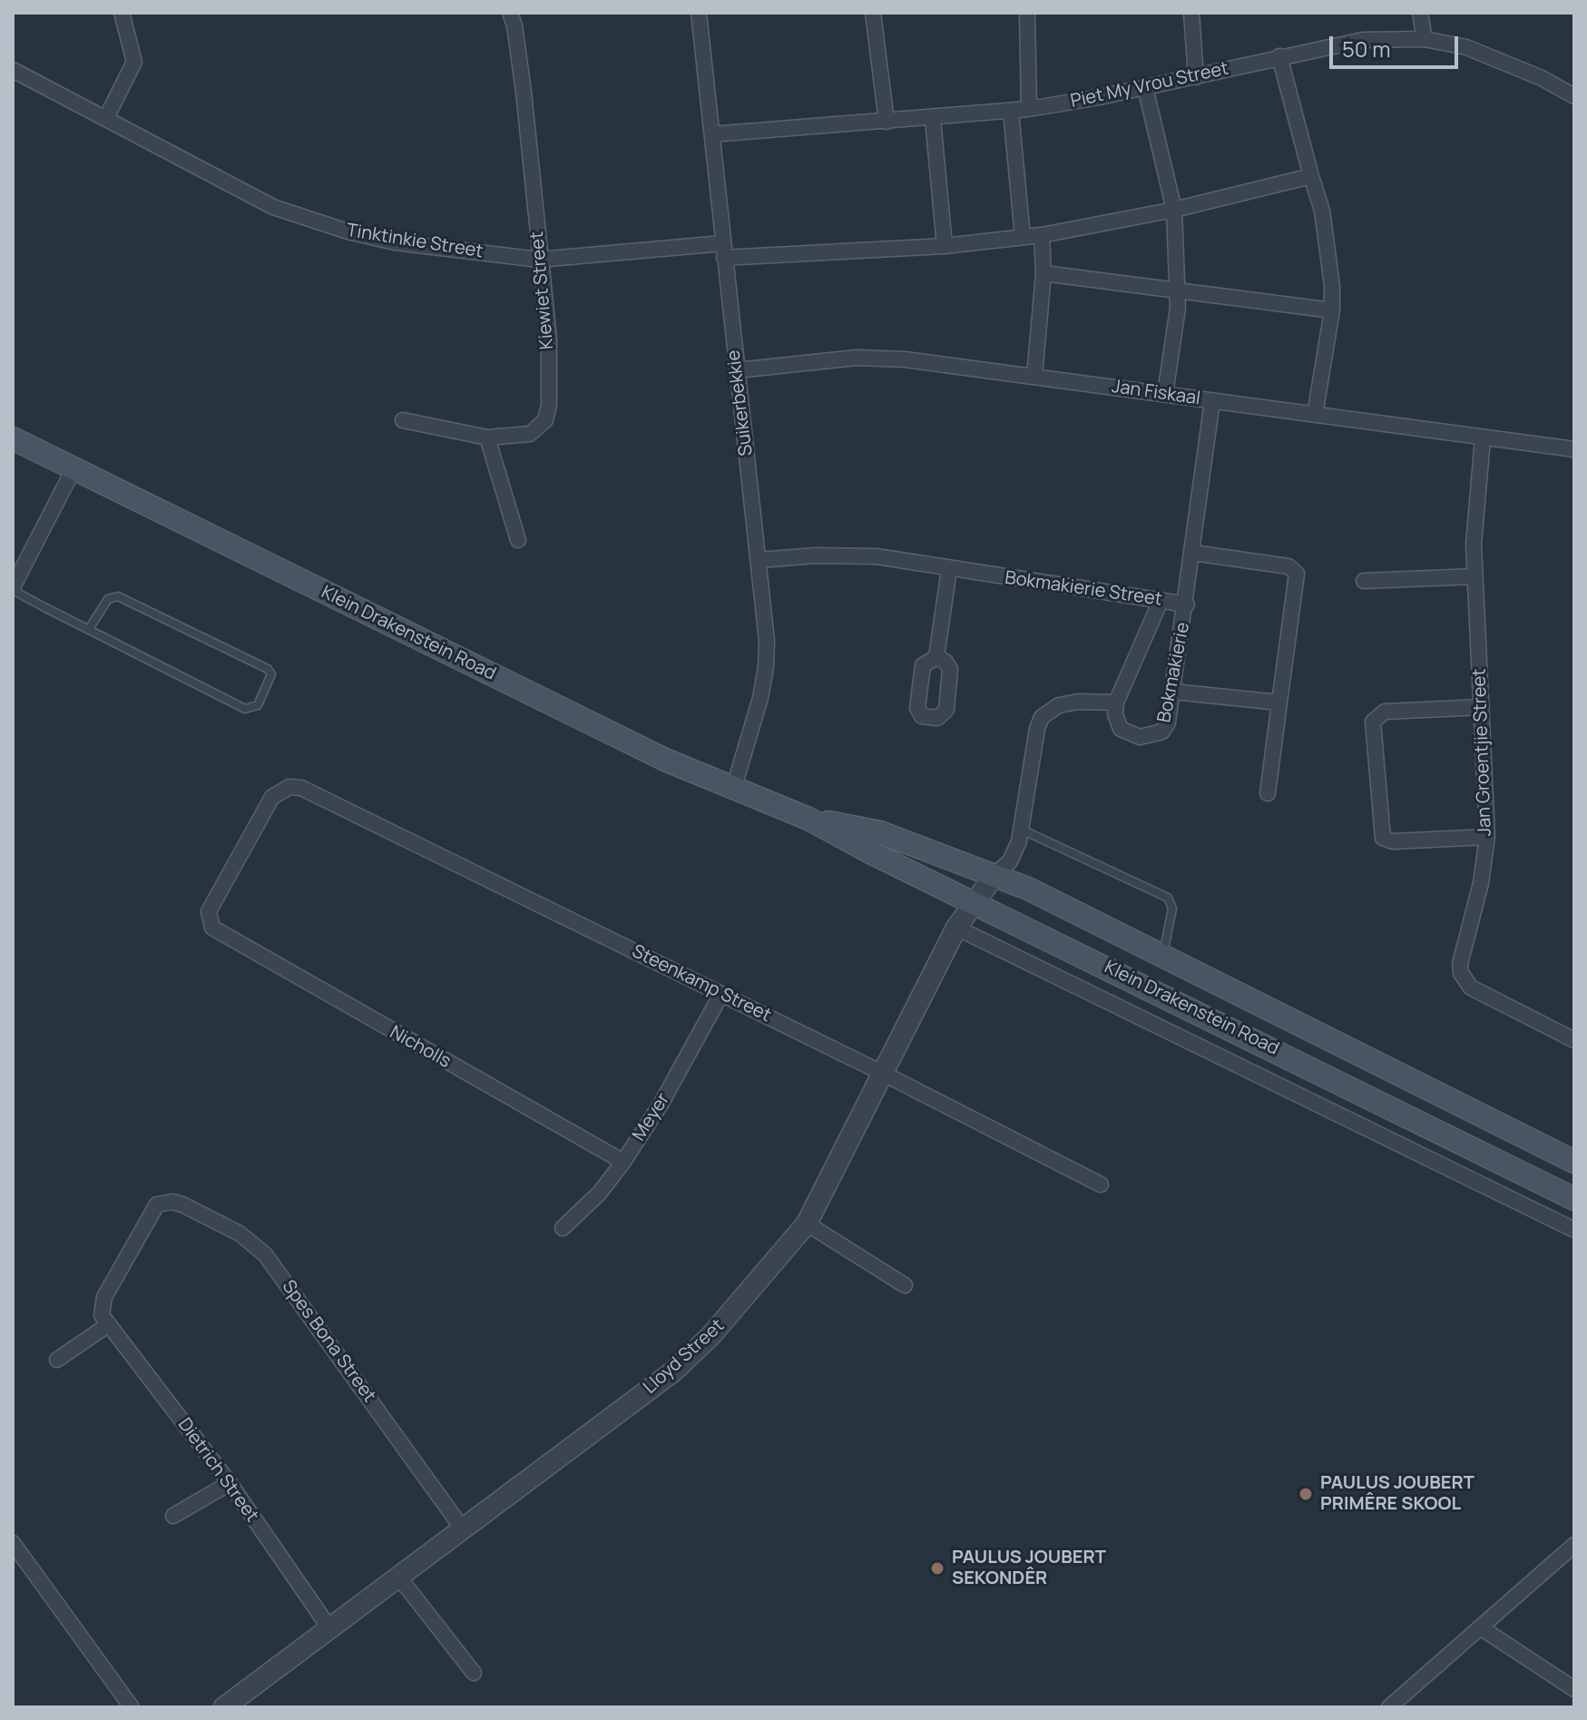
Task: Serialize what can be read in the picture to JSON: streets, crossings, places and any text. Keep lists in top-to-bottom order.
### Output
{
  "streets": {
    "main road": ["Klein Drakenstein Road"],
    "street": [
      "Piet My Vrou Street",
      "Tinktinkie Street",
      "Kiewiet Street",
      "Jan Fiskaal",
      "Suikerbekkie",
      "Bokmakierie Street",
      "Bokmakierie",
      "Jan Groentjie Street",
      "Steenkamp Street",
      "Nicholls",
      "Meyer",
      "Spes Bona Street",
      "Lloyd Street",
      "Dietrich Street"
    ]
  },
  "crossings": [
    ["Piet My Vrou Street", "Suikerbekkie"],
    ["Tinktinkie Street", "Kiewiet Street"],
    ["Tinktinkie Street", "Suikerbekkie"],
    ["Jan Fiskaal", "Suikerbekkie"],
    ["Jan Fiskaal", "Bokmakierie Street"],
    ["Jan Fiskaal", "Jan Groentjie Street"],
    ["Suikerbekkie", "Bokmakierie Street"],
    ["Suikerbekkie", "Klein Drakenstein Road"],
    ["Bokmakierie Street", "Bokmakierie"],
    ["Klein Drakenstein Road", "Lloyd Street"],
    ["Steenkamp Street", "Nicholls"],
    ["Steenkamp Street", "Meyer"],
    ["Steenkamp Street", "Lloyd Street"],
    ["Nicholls", "Meyer"],
    ["Spes Bona Street", "Lloyd Street"],
    ["Spes Bona Street", "Dietrich Street"],
    ["Lloyd Street", "Dietrich Street"]
  ],
  "places": ["PAULUS JOUBERT PRIMÊRE SKOOL", "PAULUS JOUBERT SEKONDÊR"],
  "scale_bar": "50 m"
}
